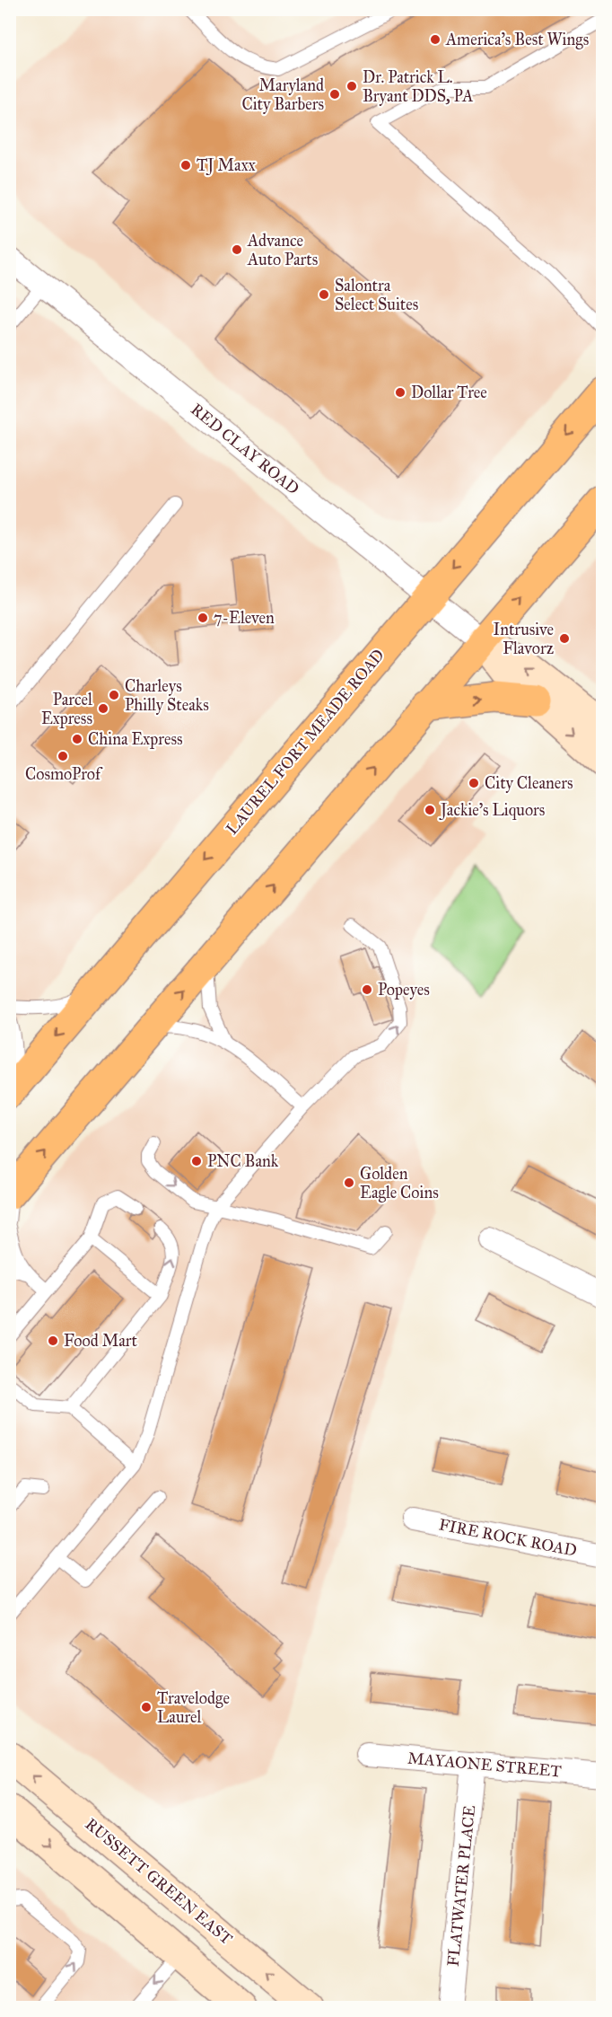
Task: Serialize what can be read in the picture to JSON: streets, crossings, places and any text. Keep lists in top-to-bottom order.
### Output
{
  "streets": {
    "main road": ["LAUREL FORT MEADE ROAD"],
    "street": [
      "RED CLAY ROAD",
      "FIRE ROCK ROAD",
      "MAYAONE STREET",
      "RUSSETT GREEN EAST",
      "FLATWATER PLACE"
    ]
  },
  "crossings": [
    ["RED CLAY ROAD", "LAUREL FORT MEADE ROAD"],
    ["MAYAONE STREET", "FLATWATER PLACE"]
  ],
  "places": [
    "America's Best Wings",
    "Dr. Patrick L. Bryant DDS, PA",
    "Maryland City Barbers",
    "TJ Maxx",
    "Advance Auto Parts",
    "Salontra Select Suites",
    "Dollar Tree",
    "7-Eleven",
    "Intrusive Flavorz",
    "Charleys Philly Steaks",
    "Parcel Express",
    "China Express",
    "CosmoProf",
    "City Cleaners",
    "Jackie's Liquors",
    "Popeyes",
    "PNC Bank",
    "Golden Eagle Coins",
    "Food Mart",
    "Travelodge Laurel"
  ]
}
